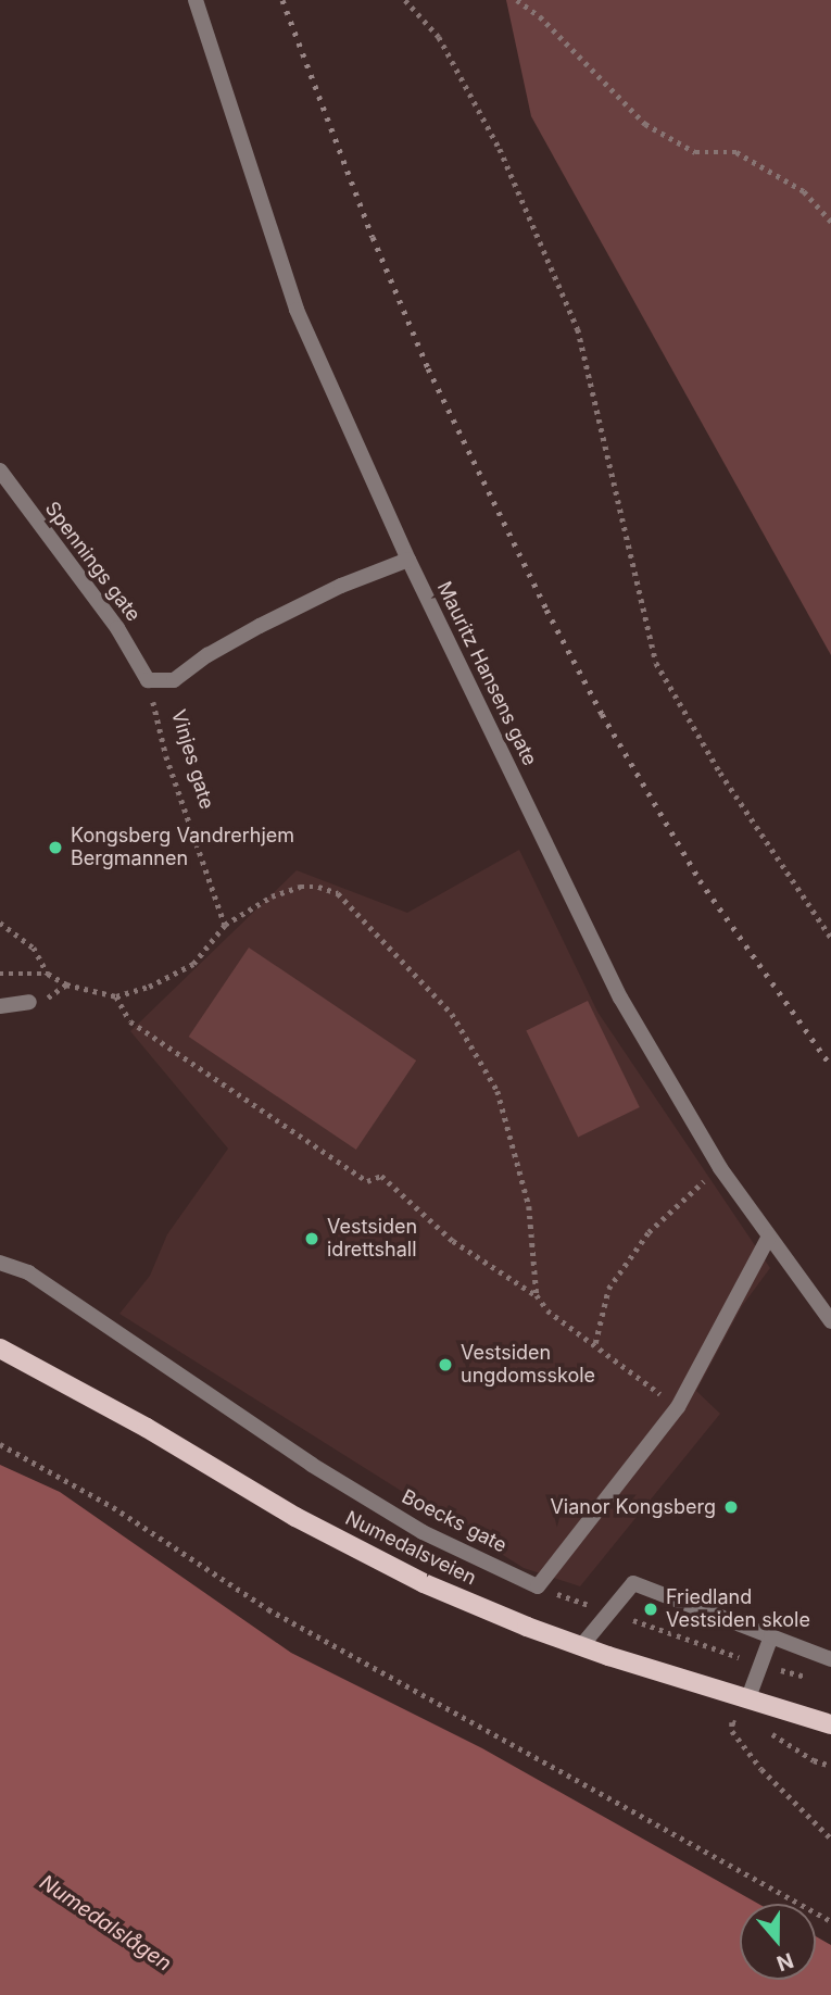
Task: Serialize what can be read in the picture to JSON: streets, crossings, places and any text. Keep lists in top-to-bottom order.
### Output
{
  "streets": {
    "main road": ["Numedalsveien"],
    "street": ["Spennings gate", "Mauritz Hansens gate", "Boecks gate"],
    "path": ["Vinjes gate"]
  },
  "crossings": [
    ["Spennings gate", "Vinjes gate"]
  ],
  "water": ["Numedalslågen"],
  "places": [
    "Kongsberg Vandrerhjem Bergmannen",
    "Vestsiden idrettshall",
    "Vestsiden ungdomsskole",
    "Vianor Kongsberg",
    "Friedland Vestsiden skole"
  ],
  "north": "bottom"
}
